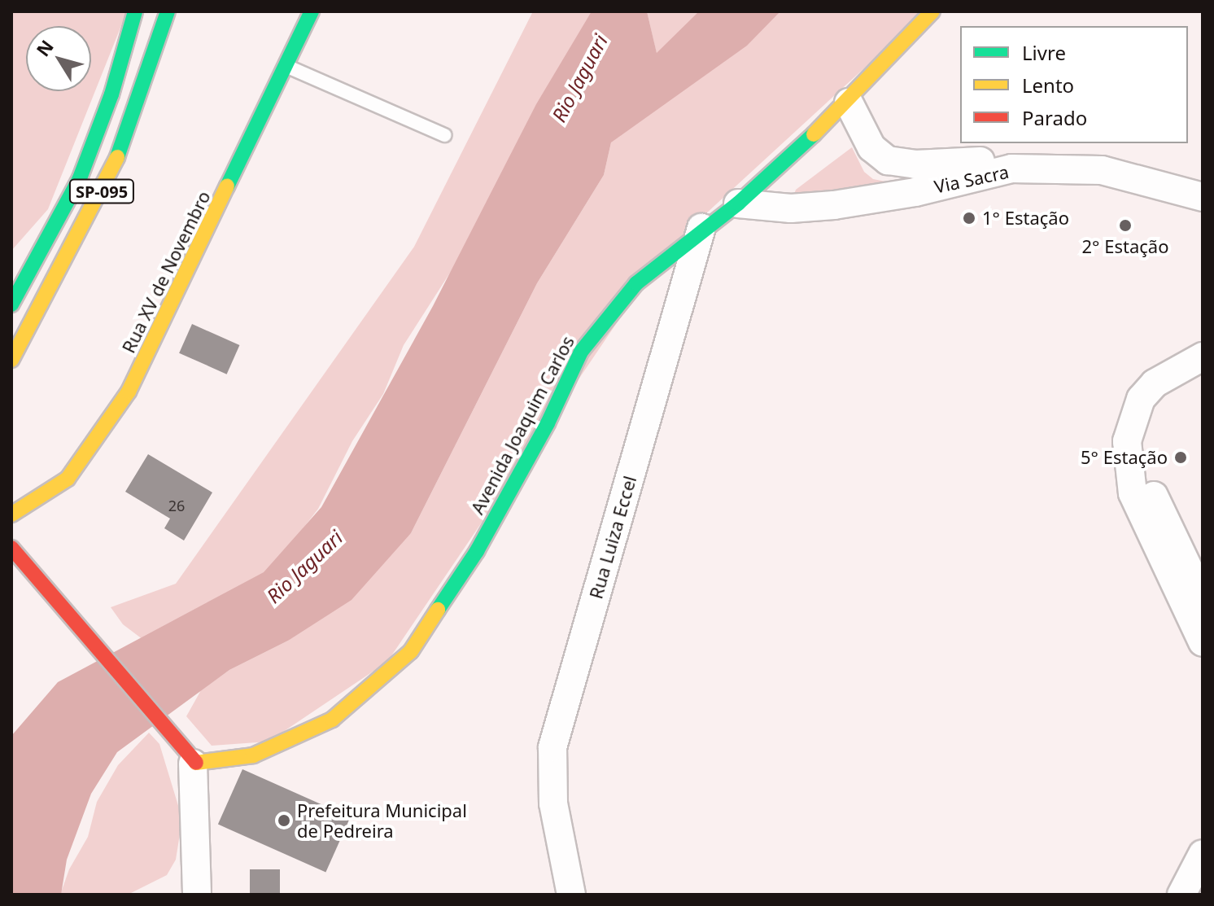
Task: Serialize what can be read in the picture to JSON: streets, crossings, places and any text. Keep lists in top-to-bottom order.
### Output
{
  "streets": {
    "street": [
      "Via Sacra",
      "SP-095",
      "Rua XV de Novembro",
      "Avenida Joaquim Carlos",
      "Rua Luiza Eccel"
    ]
  },
  "crossings": [
    ["Via Sacra", "Avenida Joaquim Carlos"],
    ["Avenida Joaquim Carlos", "Rua Luiza Eccel"]
  ],
  "water": ["Rio Jaguari"],
  "places": [
    "1° Estação",
    "2° Estação",
    "5° Estação",
    "Prefeitura Municipal de Pedreira"
  ],
  "house_numbers": ["26"],
  "legend": ["Livre", "Lento", "Parado"],
  "north": "top left"
}
